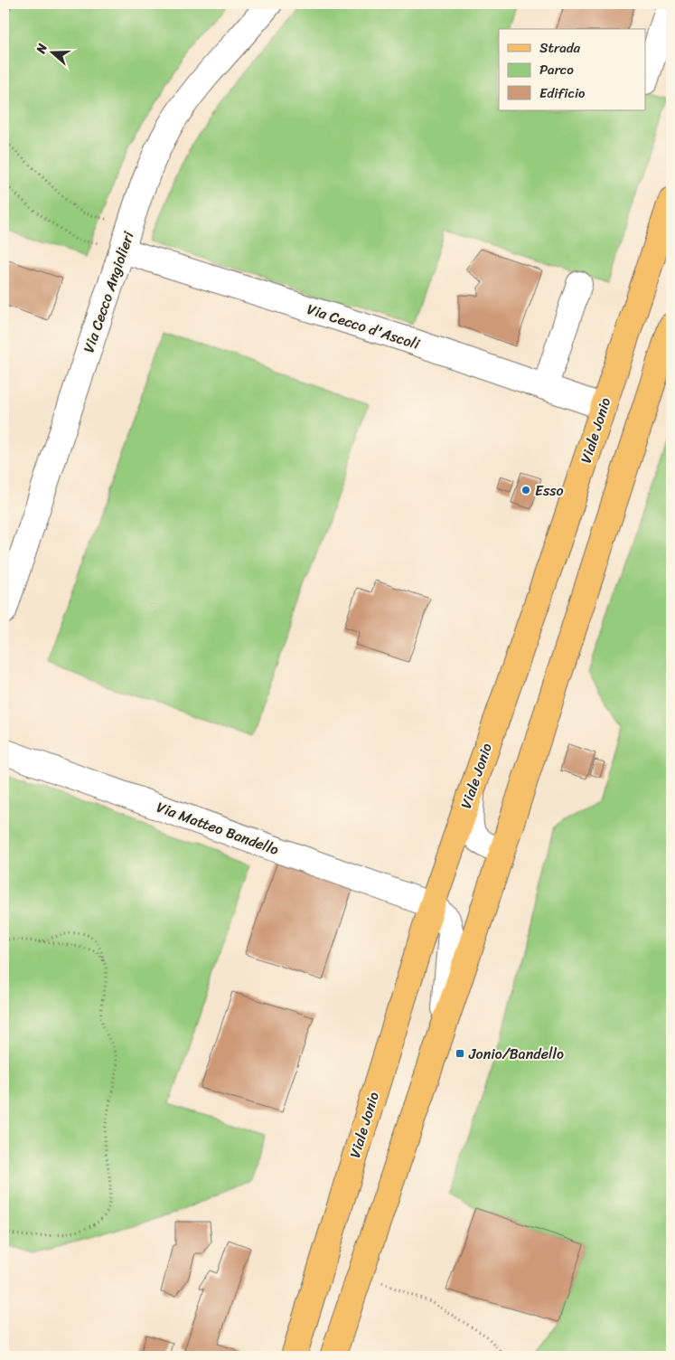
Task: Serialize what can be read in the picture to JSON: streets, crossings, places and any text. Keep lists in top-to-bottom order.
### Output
{
  "streets": {
    "main road": ["Viale Jonio"],
    "street": ["Via Cecco Angiolieri", "Via Cecco d'Ascoli", "Via Matteo Bandello"]
  },
  "crossings": [
    ["Via Cecco Angiolieri", "Via Cecco d'Ascoli"],
    ["Via Cecco d'Ascoli", "Viale Jonio"],
    ["Viale Jonio", "Via Matteo Bandello"]
  ],
  "places": {
    "other": ["Esso"],
    "transit": ["Jonio/Bandello"]
  },
  "legend": ["Strada", "Parco", "Edificio"],
  "north": "left"
}
